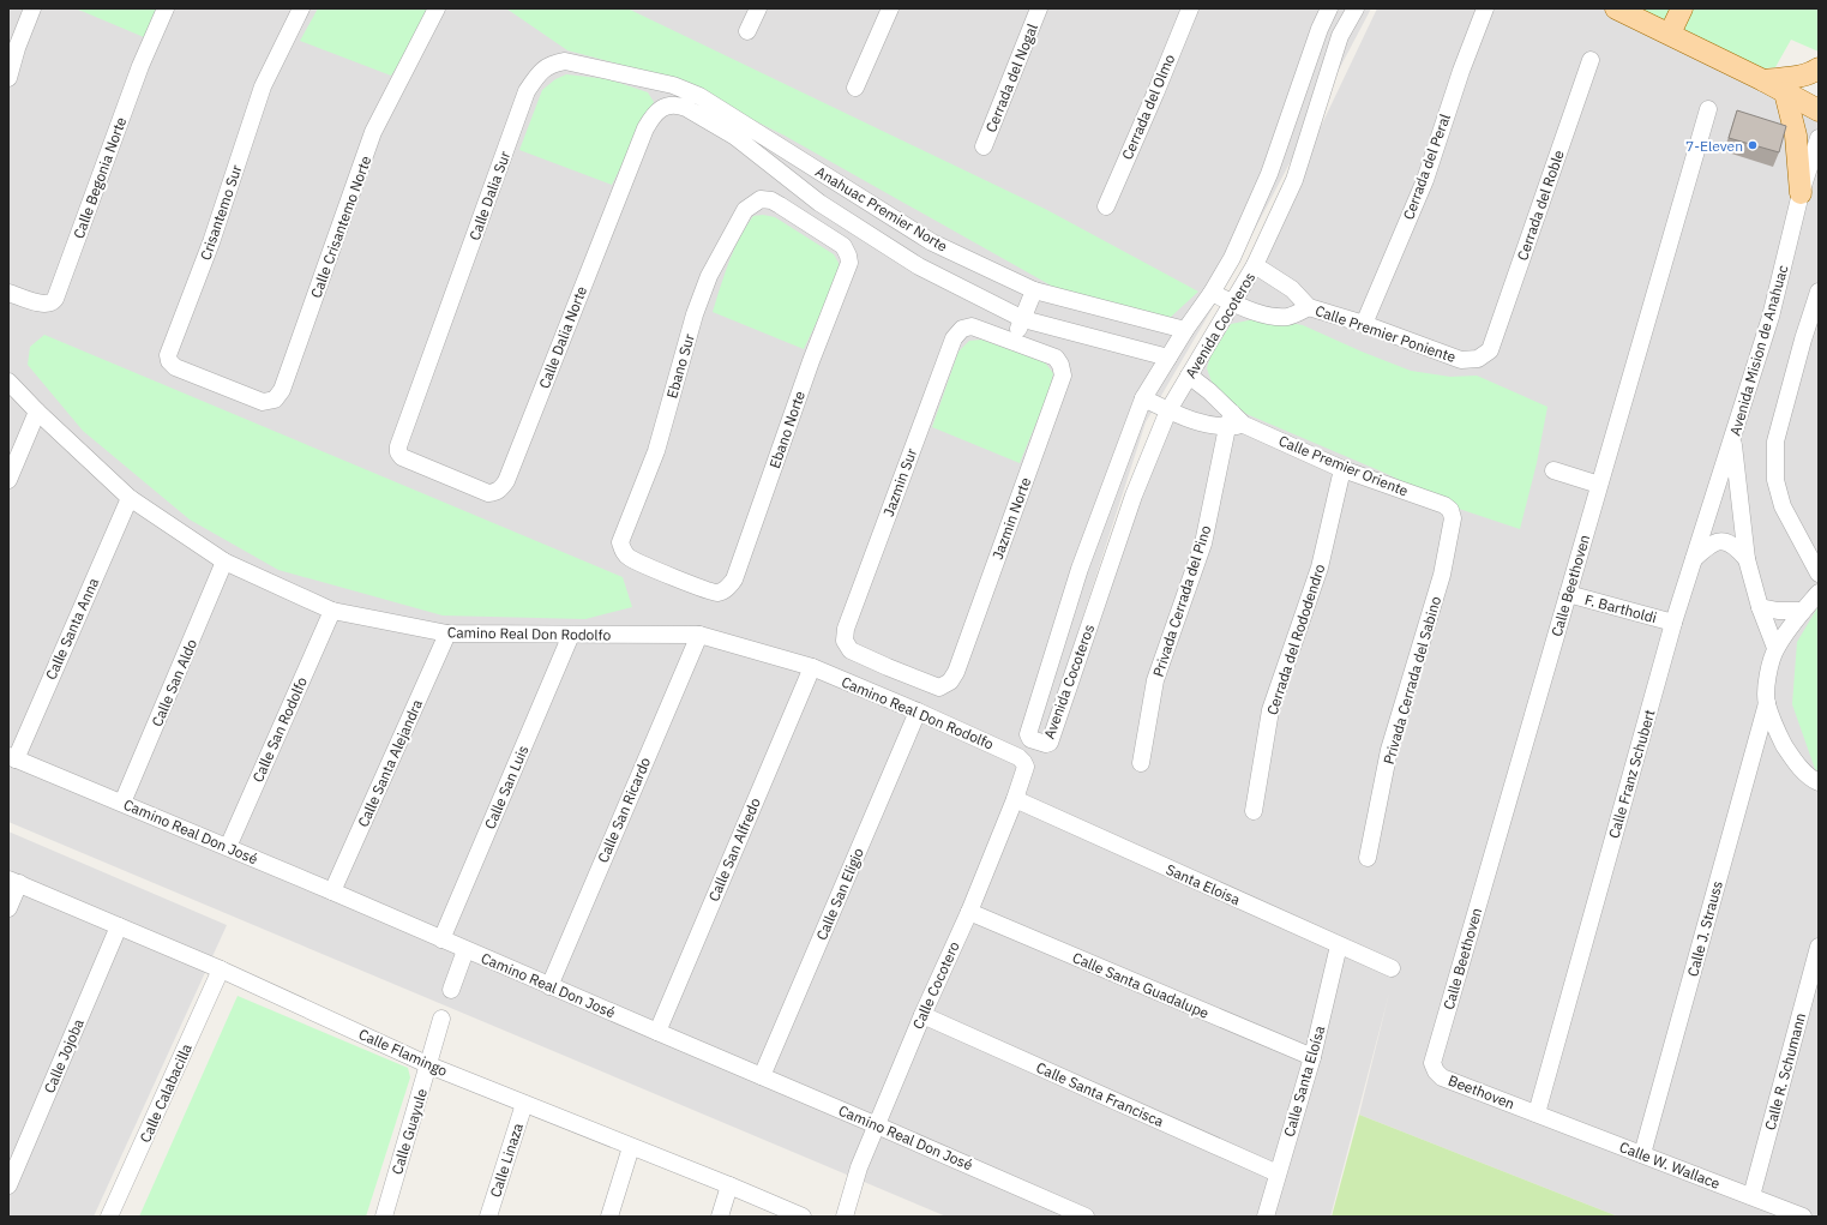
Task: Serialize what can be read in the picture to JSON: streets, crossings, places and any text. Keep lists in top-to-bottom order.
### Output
{
  "streets": {
    "street": [
      "Cerrada del Nogal",
      "Cerrada del Olmo",
      "Cerrada del Peral",
      "Calle Begonia Norte",
      "Calle Dalia Sur",
      "Cerrada del Roble",
      "Anahuac Premier Norte",
      "Crisantemo Sur",
      "Calle Crisantemo Norte",
      "Avenida Cocoteros",
      "Calle Premier Poniente",
      "Calle Dalia Norte",
      "Avenida Mision de Anahuac",
      "Ebano Sur",
      "Ebano Norte",
      "Calle Premier Oriente",
      "Jazmin Sur",
      "Jazmin Norte",
      "Calle Beethoven",
      "Privada Cerrada del Pino",
      "F. Bartholdi",
      "Calle Santa Anna",
      "Camino Real Don Rodolfo",
      "Cerrada del Rododendro",
      "Privada Cerrada del Sabino",
      "Calle San Aldo",
      "Calle San Rodolfo",
      "Calle Santa Alejandra",
      "Calle Franz Schubert",
      "Calle San Luis",
      "Calle San Ricardo",
      "Camino Real Don José",
      "Calle San Alfredo",
      "Santa Eloisa",
      "Calle San Eligio",
      "Calle J. Strauss",
      "Calle Cocotero",
      "Calle Santa Guadalupe",
      "Calle Flamingo",
      "Calle Jojoba",
      "Calle R. Schumann",
      "Calle Santa Eloísa",
      "Beethoven",
      "Calle Calabacilla",
      "Calle Santa Francisca",
      "Calle Guayule",
      "Calle Linaza",
      "Calle W. Wallace"
    ]
  },
  "crossings": [
    ["Cerrada del Peral", "Calle Premier Poniente"],
    ["Calle Dalia Sur", "Anahuac Premier Norte"],
    ["Calle Dalia Sur", "Calle Dalia Norte"],
    ["Cerrada del Roble", "Calle Premier Poniente"],
    ["Anahuac Premier Norte", "Avenida Cocoteros"],
    ["Anahuac Premier Norte", "Calle Dalia Norte"],
    ["Crisantemo Sur", "Calle Crisantemo Norte"],
    ["Avenida Cocoteros", "Calle Premier Poniente"],
    ["Avenida Cocoteros", "Calle Premier Oriente"],
    ["Avenida Mision de Anahuac", "Calle Franz Schubert"],
    ["Ebano Sur", "Ebano Norte"],
    ["Calle Premier Oriente", "Privada Cerrada del Pino"],
    ["Calle Premier Oriente", "Cerrada del Rododendro"],
    ["Calle Premier Oriente", "Privada Cerrada del Sabino"],
    ["Jazmin Sur", "Jazmin Norte"],
    ["Calle Beethoven", "F. Bartholdi"],
    ["Calle Beethoven", "Beethoven"],
    ["F. Bartholdi", "Calle Franz Schubert"],
    ["Calle Santa Anna", "Camino Real Don Rodolfo"],
    ["Calle Santa Anna", "Camino Real Don José"],
    ["Camino Real Don Rodolfo", "Calle San Aldo"],
    ["Camino Real Don Rodolfo", "Calle San Rodolfo"],
    ["Camino Real Don Rodolfo", "Calle Santa Alejandra"],
    ["Camino Real Don Rodolfo", "Calle San Luis"],
    ["Camino Real Don Rodolfo", "Calle San Ricardo"],
    ["Camino Real Don Rodolfo", "Calle San Alfredo"],
    ["Camino Real Don Rodolfo", "Calle San Eligio"],
    ["Camino Real Don Rodolfo", "Calle Cocotero"],
    ["Calle San Aldo", "Camino Real Don José"],
    ["Calle San Rodolfo", "Camino Real Don José"],
    ["Calle Santa Alejandra", "Camino Real Don José"],
    ["Calle Franz Schubert", "Beethoven"],
    ["Calle Franz Schubert", "Calle W. Wallace"],
    ["Calle San Luis", "Camino Real Don José"],
    ["Calle San Ricardo", "Camino Real Don José"],
    ["Camino Real Don José", "Calle San Alfredo"],
    ["Camino Real Don José", "Calle San Eligio"],
    ["Camino Real Don José", "Calle Cocotero"],
    ["Santa Eloisa", "Calle Cocotero"],
    ["Santa Eloisa", "Calle Santa Eloísa"],
    ["Calle J. Strauss", "Calle W. Wallace"],
    ["Calle Cocotero", "Calle Santa Guadalupe"],
    ["Calle Cocotero", "Calle Santa Francisca"],
    ["Calle Santa Guadalupe", "Calle Santa Eloísa"],
    ["Calle Flamingo", "Calle Jojoba"],
    ["Calle Flamingo", "Calle Calabacilla"],
    ["Calle Flamingo", "Calle Guayule"],
    ["Calle Flamingo", "Calle Linaza"],
    ["Calle R. Schumann", "Calle W. Wallace"],
    ["Calle Santa Eloísa", "Calle Santa Francisca"],
    ["Beethoven", "Calle W. Wallace"]
  ],
  "places": ["7-Eleven"]
}
